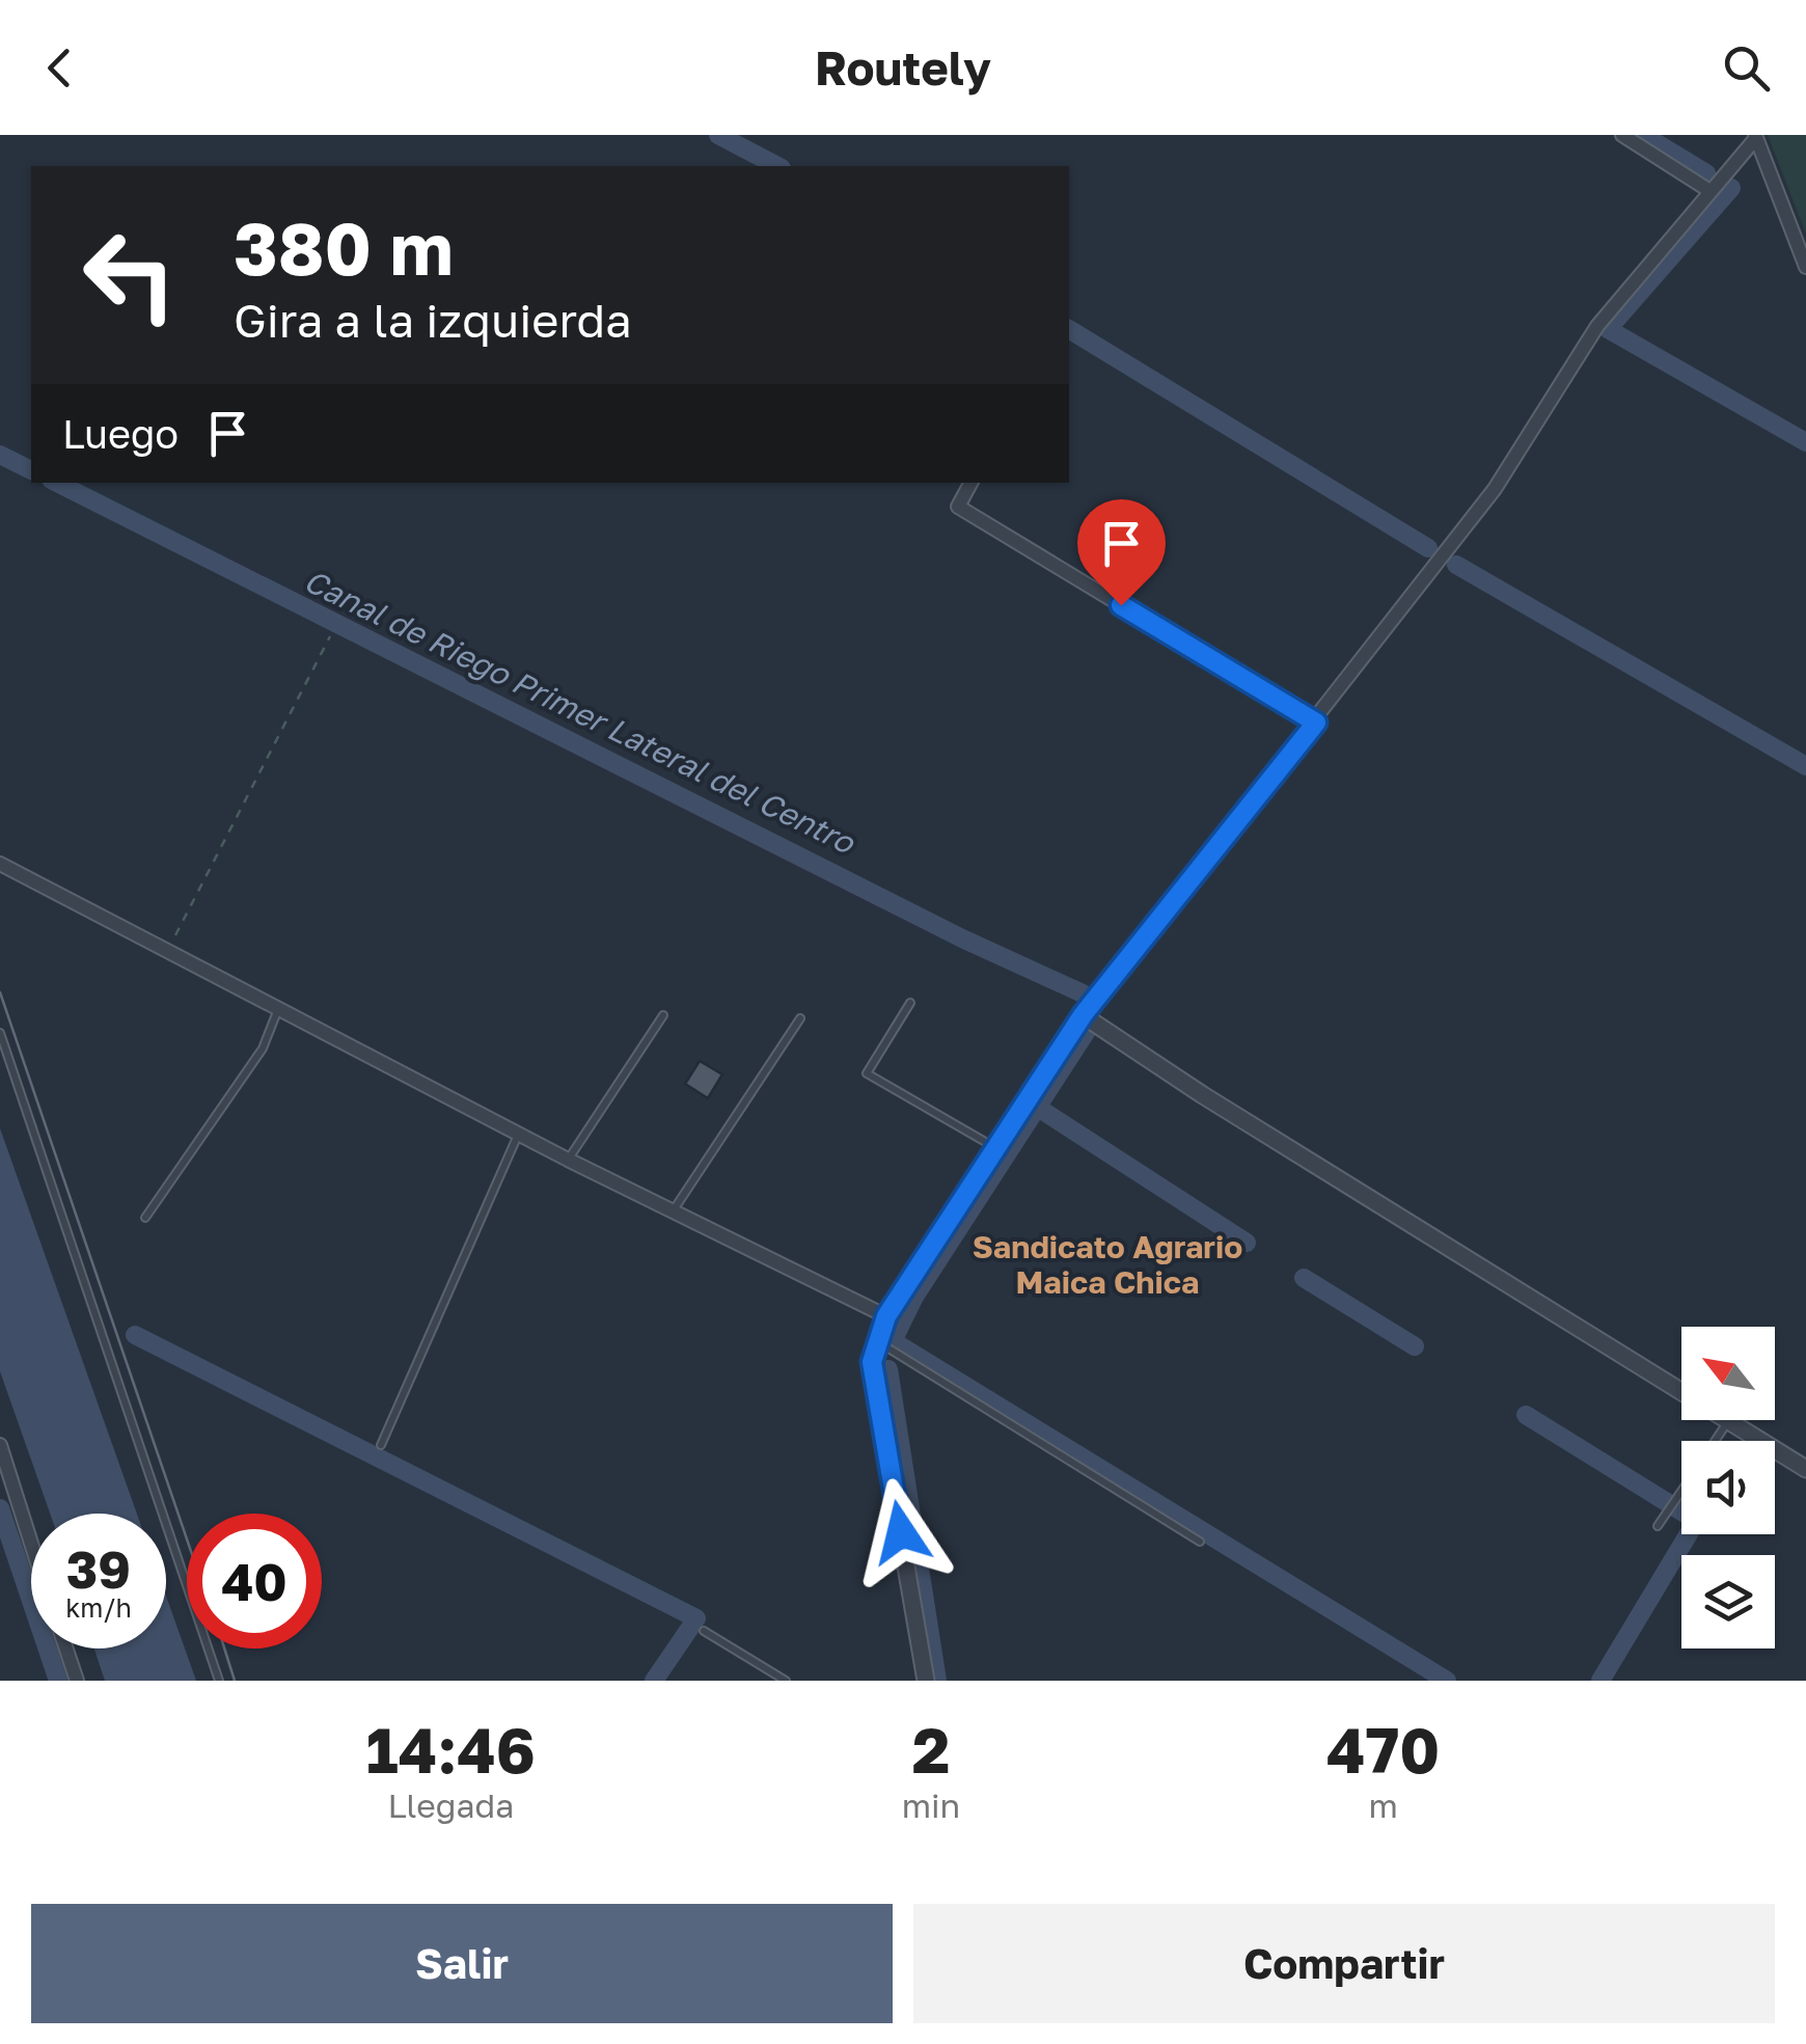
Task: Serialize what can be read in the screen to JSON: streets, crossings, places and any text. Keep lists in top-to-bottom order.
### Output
{
  "districts": ["Sandicato Agrario Maica Chica"],
  "water": ["Canal de Riego Primer Lateral del Centro"],
  "north": "top left",
  "page": {
    "header": "Routely",
    "turn": ["380 m", "Gira a la izquierda"],
    "then": "Luego",
    "speed": "39 km/h",
    "limit": "40",
    "eta": [
      "14:46",
      "Llegada",
      "2",
      "min",
      "470",
      "m"
    ],
    "buttons": ["Salir", "Compartir"]
  }
}
